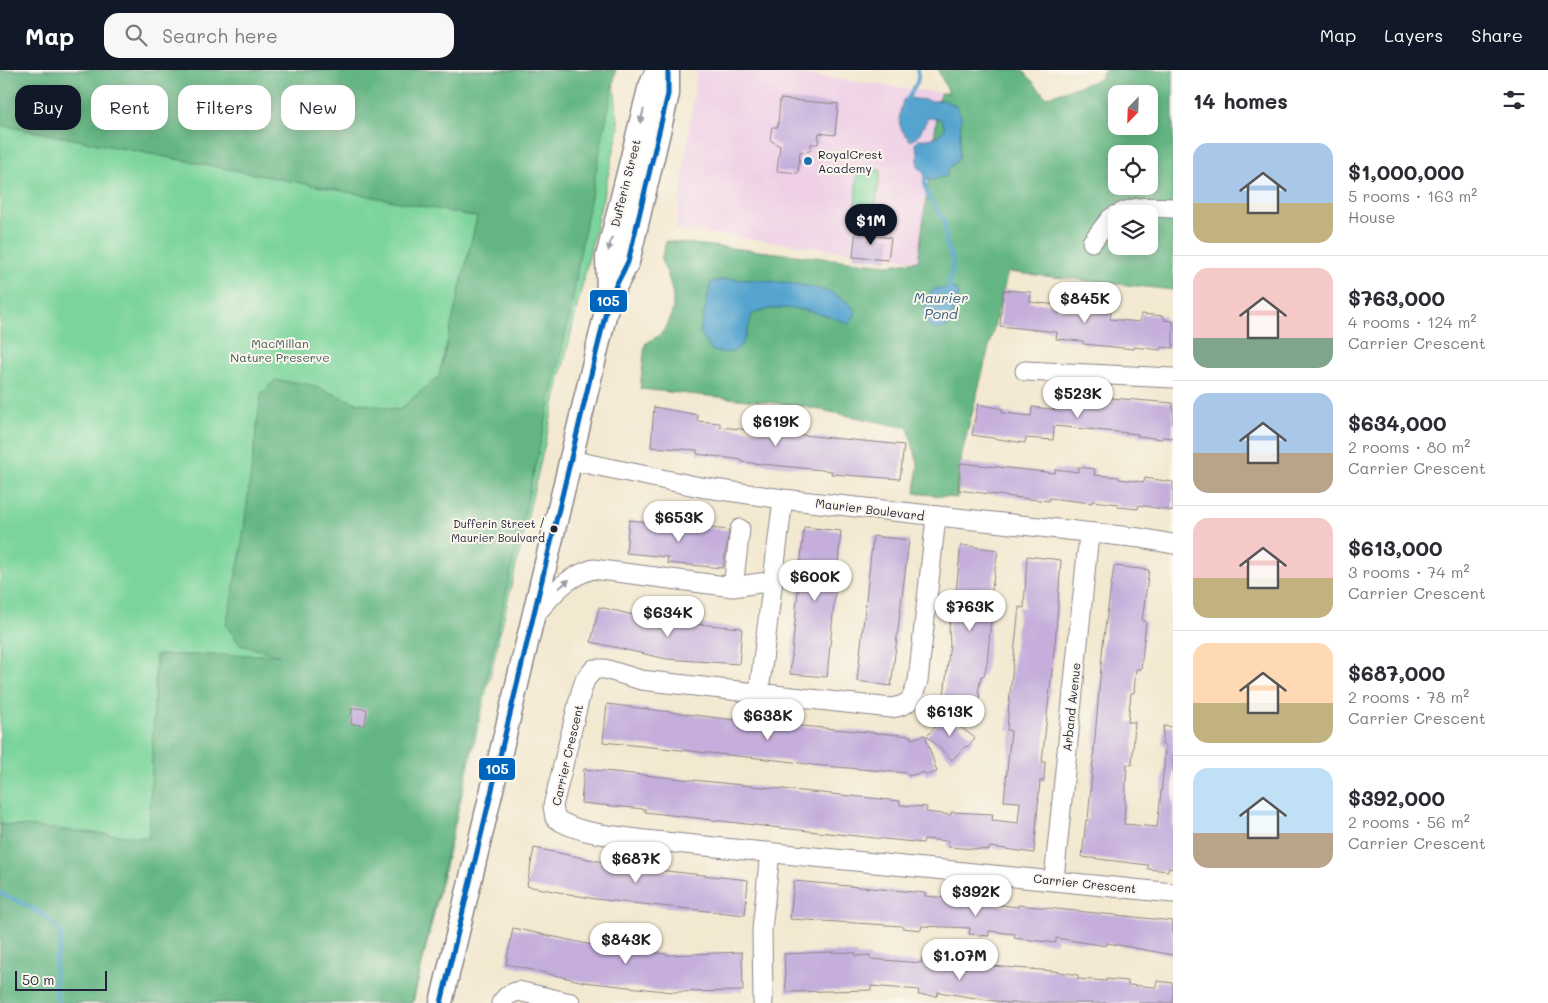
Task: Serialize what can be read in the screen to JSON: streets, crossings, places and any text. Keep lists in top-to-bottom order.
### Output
{
  "streets": {
    "main road": ["Dufferin Street"],
    "street": ["Maurier Boulevard", "Arband Avenue", "Carrier Crescent"]
  },
  "crossings": [
    ["Dufferin Street", "Maurier Boulevard"],
    ["Maurier Boulevard", "Arband Avenue"],
    ["Maurier Boulevard", "Carrier Crescent"],
    ["Arband Avenue", "Carrier Crescent"]
  ],
  "water": ["Maurier Pond"],
  "parks": ["MacMillan Nature Preserve"],
  "places": ["RoyalCrest Academy", "Dufferin Street / Maurier Boulvard"],
  "lines": ["transit line 105"],
  "scale_bar": "50 m",
  "north": "bottom left",
  "page": {
    "header": "Map",
    "search": "Search here",
    "nav": ["Map", "Layers", "Share"],
    "heading": "14 homes",
    "chip": [
      "Buy",
      "Rent",
      "Filters",
      "New"
    ],
    "list": [
      {
        "name": "$1,000,000",
        "note": "5 rooms · 163 m² · House"
      },
      {
        "name": "$763,000",
        "note": "4 rooms · 124 m² · Carrier Crescent"
      },
      {
        "name": "$634,000",
        "note": "2 rooms · 80 m² · Carrier Crescent"
      },
      {
        "name": "$613,000",
        "note": "3 rooms · 74 m² · Carrier Crescent"
      },
      {
        "name": "$687,000",
        "note": "2 rooms · 78 m² · Carrier Crescent"
      },
      {
        "name": "$392,000",
        "note": "2 rooms · 56 m² · Carrier Crescent"
      }
    ],
    "price": [
      "$1M",
      "$845K",
      "$523K",
      "$619K",
      "$653K",
      "$600K",
      "$763K",
      "$634K",
      "$613K",
      "$638K",
      "$687K",
      "$392K",
      "$843K",
      "$1.07M"
    ],
    "scale": "50 m"
  }
}
